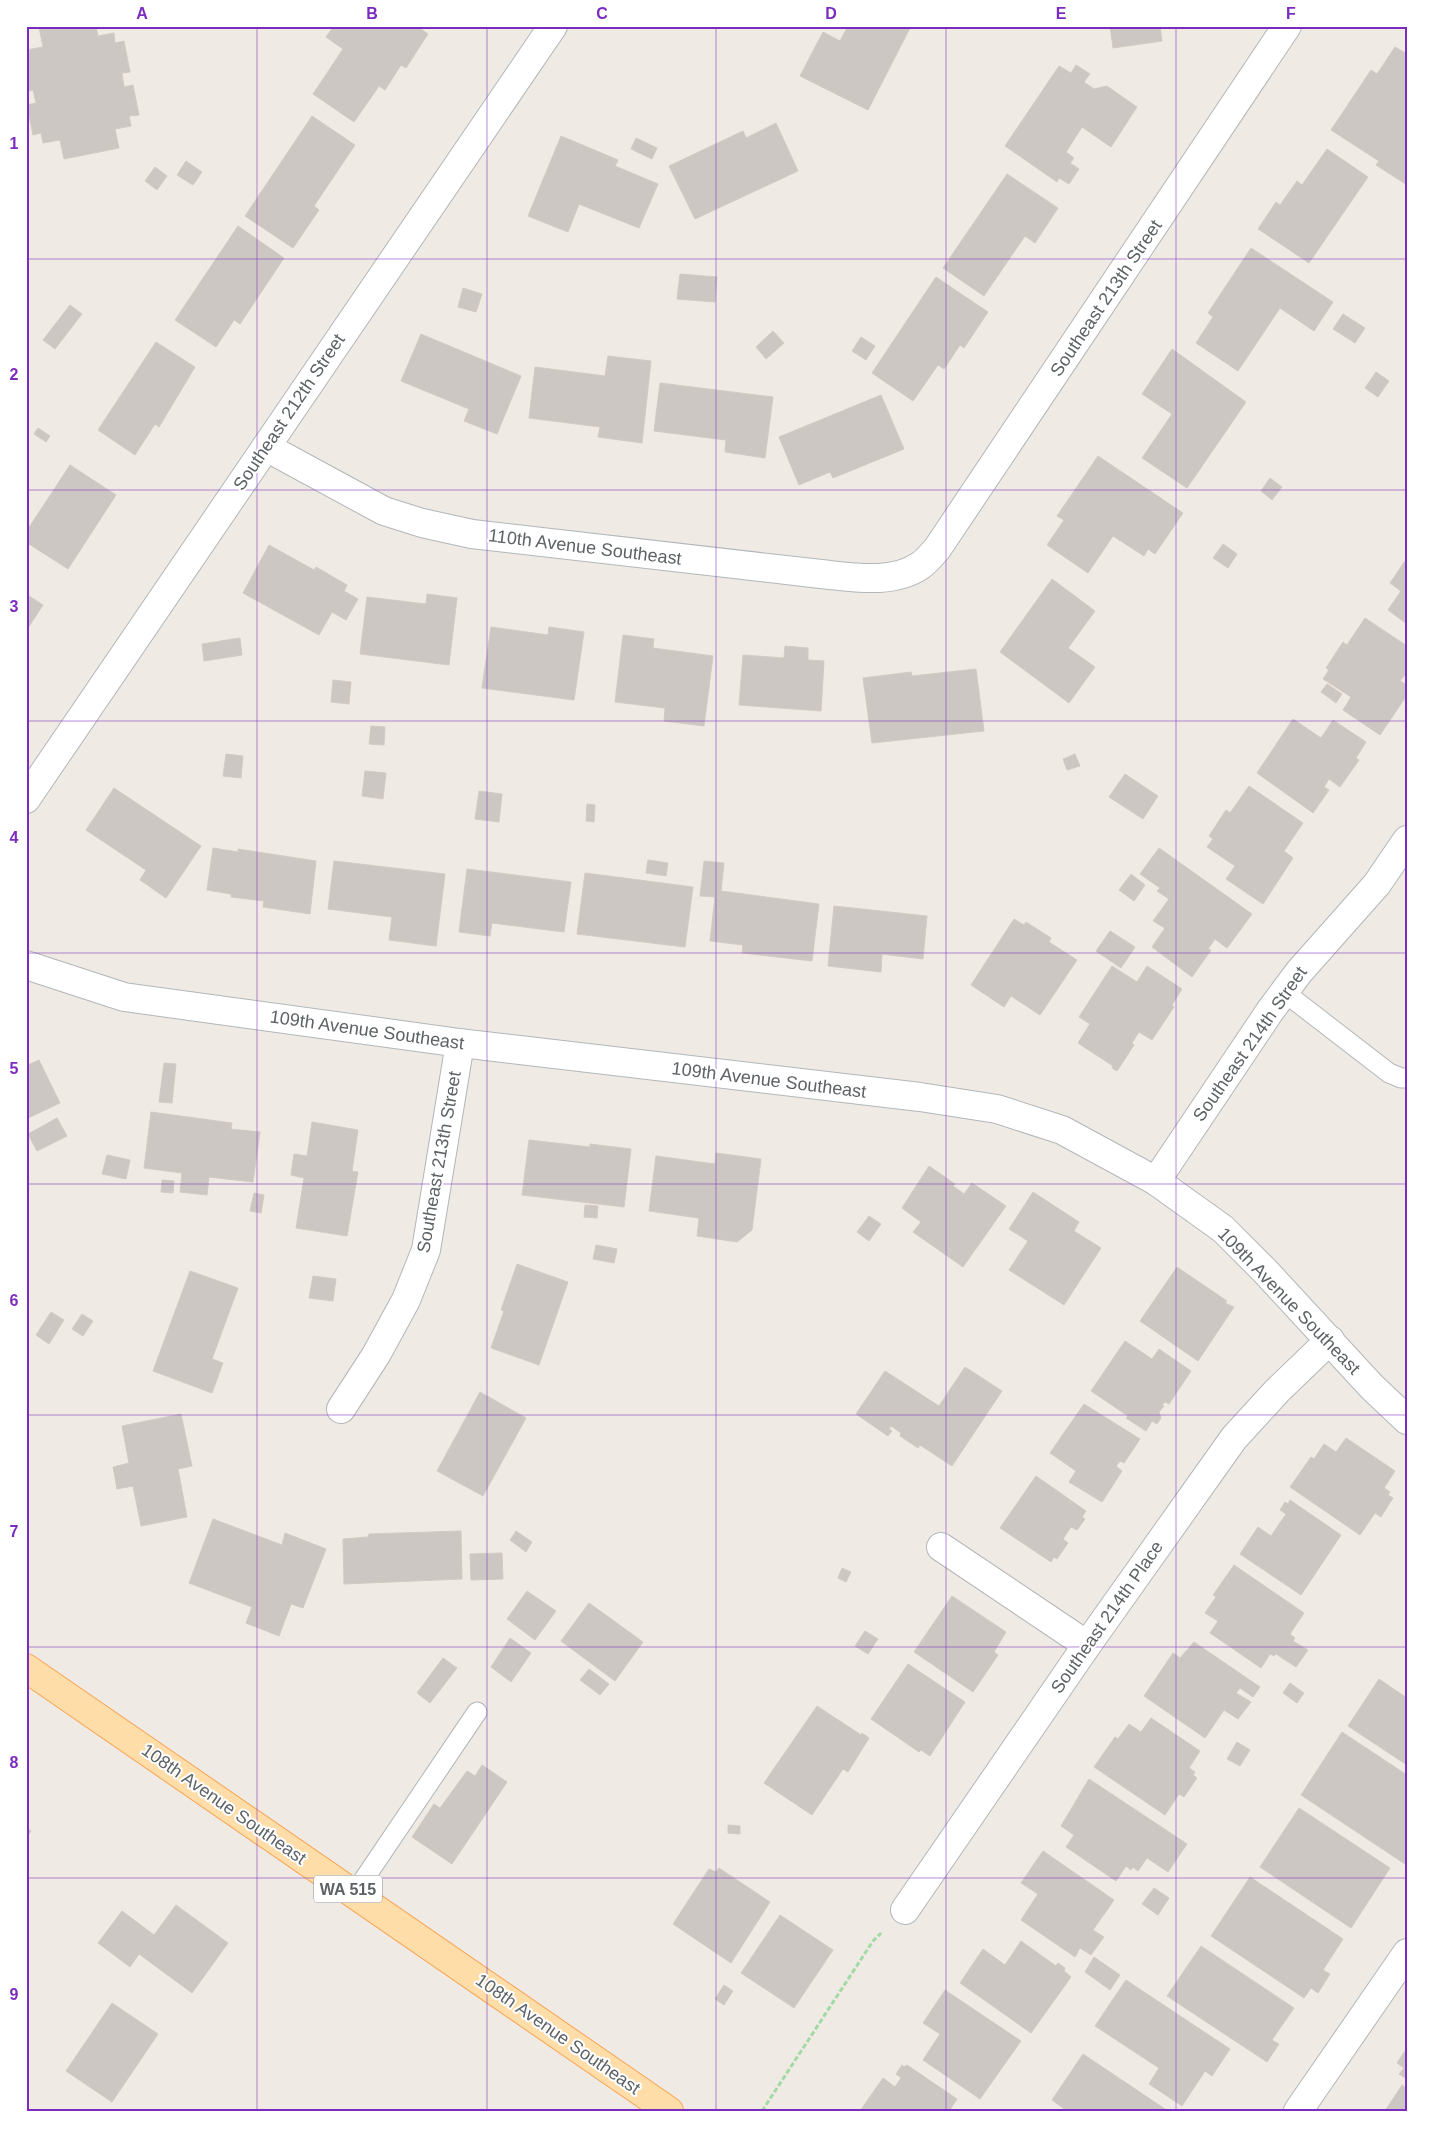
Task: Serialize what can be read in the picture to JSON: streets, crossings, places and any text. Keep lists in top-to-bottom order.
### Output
{
  "streets": {
    "main road": ["108th Avenue Southeast", "WA 515"],
    "street": [
      "Southeast 213th Street",
      "Southeast 212th Street",
      "110th Avenue Southeast",
      "109th Avenue Southeast",
      "Southeast 214th Street",
      "Southeast 214th Place"
    ]
  },
  "crossings": [
    ["Southeast 213th Street", "110th Avenue Southeast"],
    ["Southeast 213th Street", "109th Avenue Southeast"],
    ["Southeast 212th Street", "110th Avenue Southeast"],
    ["109th Avenue Southeast", "Southeast 214th Street"],
    ["109th Avenue Southeast", "Southeast 214th Place"]
  ],
  "grid": {
    "columns": [
      "A",
      "B",
      "C",
      "D",
      "E",
      "F"
    ],
    "rows": [
      "1",
      "2",
      "3",
      "4",
      "5",
      "6",
      "7",
      "8",
      "9"
    ]
  }
}
